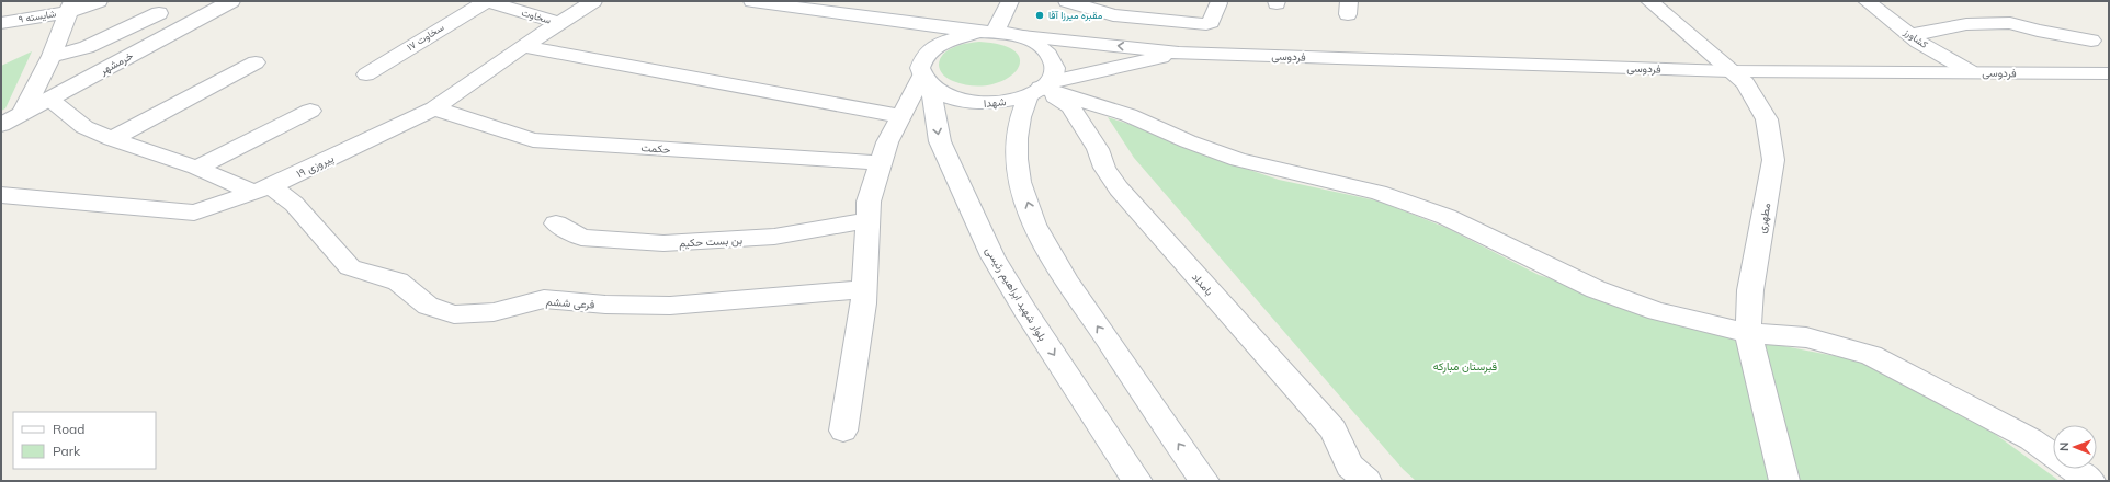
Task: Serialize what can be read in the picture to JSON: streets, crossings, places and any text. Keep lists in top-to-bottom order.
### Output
{
  "streets": {
    "street": [
      "شایسته ۹",
      "سخاوت",
      "سخاوت ۱۷",
      "کشاورز",
      "فردوسی",
      "خرمشهر",
      "شهدا",
      "حکمت",
      "پیروزی ۱۹",
      "مطهری",
      "بن بست حکیم",
      "بامداد",
      "بلوار شهید ابراهیم رئیسی",
      "فرعی ششم"
    ]
  },
  "crossings": [
    ["سخاوت", "سخاوت ۱۷"],
    ["سخاوت", "پیروزی ۱۹"],
    ["کشاورز", "فردوسی"],
    ["فردوسی", "شهدا"],
    ["فردوسی", "مطهری"],
    ["خرمشهر", "فرعی ششم"],
    ["شهدا", "بامداد"],
    ["شهدا", "بلوار شهید ابراهیم رئیسی"],
    ["حکمت", "پیروزی ۱۹"],
    ["پیروزی ۱۹", "فرعی ششم"]
  ],
  "parks": ["قبرستان مبارکه"],
  "places": ["مقبره میرزا آقا"],
  "legend": ["Road", "Park"],
  "north": "left"
}
